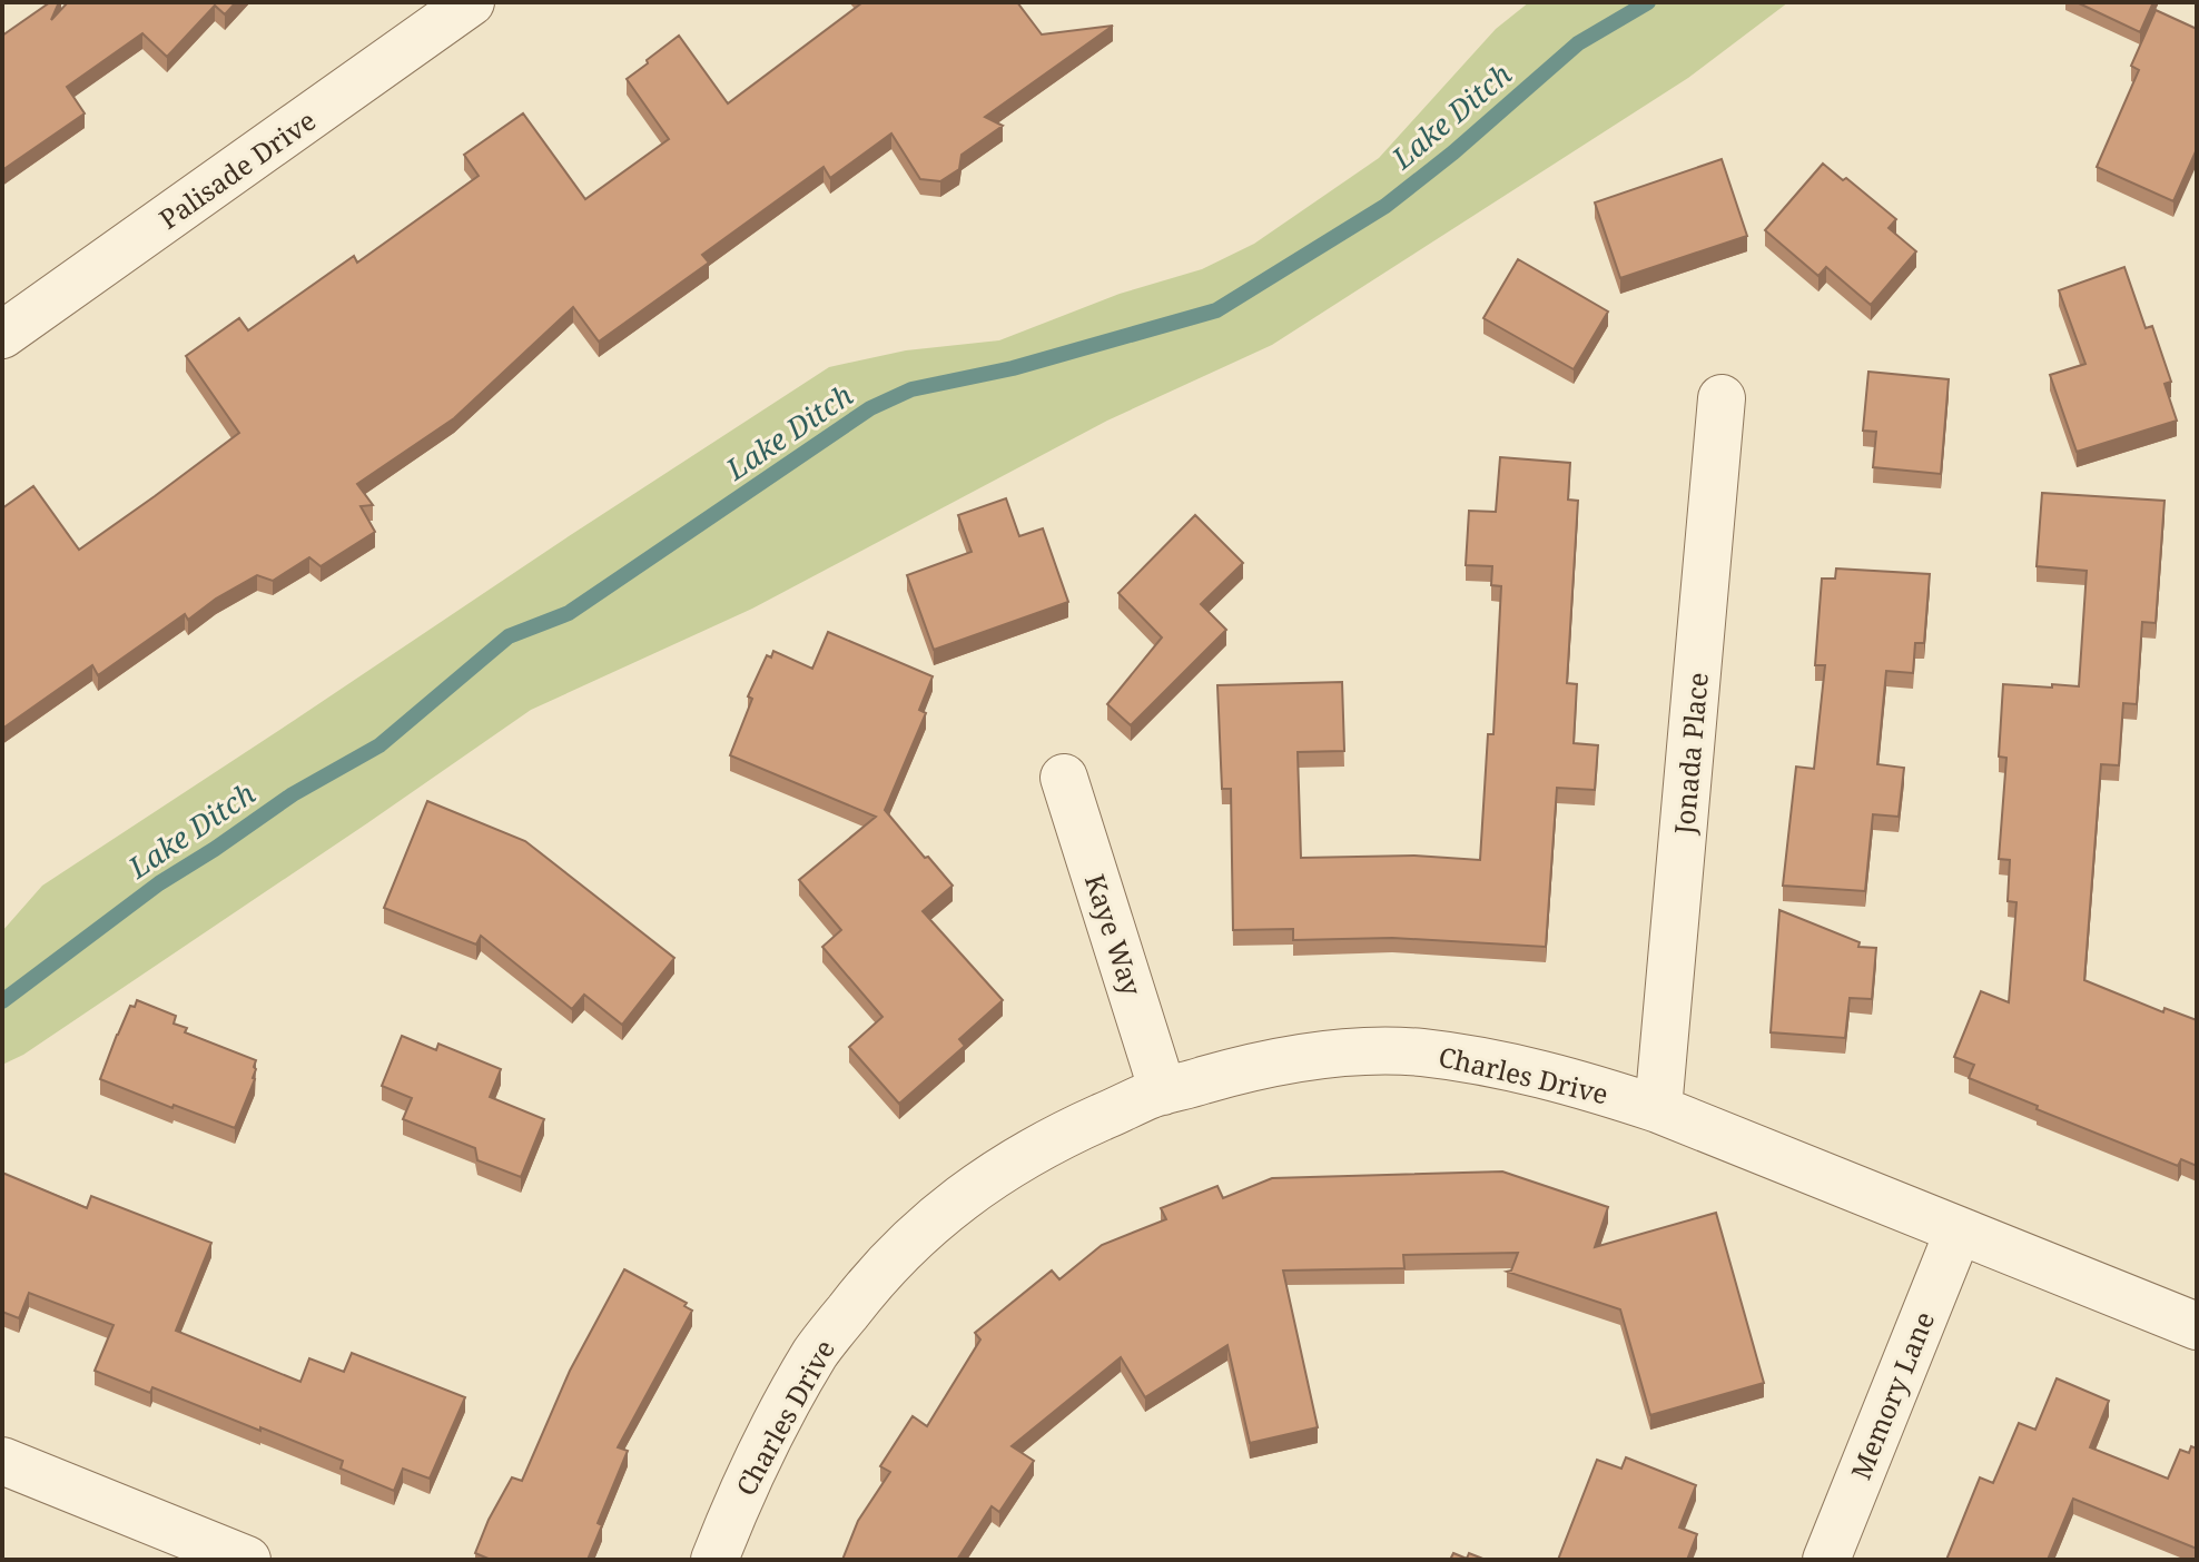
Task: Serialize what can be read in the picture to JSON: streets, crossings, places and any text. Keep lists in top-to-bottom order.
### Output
{
  "streets": {
    "street": [
      "Palisade Drive",
      "Jonada Place",
      "Kaye Way",
      "Charles Drive",
      "Memory Lane"
    ]
  },
  "crossings": [
    ["Jonada Place", "Charles Drive"],
    ["Kaye Way", "Charles Drive"],
    ["Charles Drive", "Memory Lane"]
  ],
  "water": ["Lake Ditch"]
}
